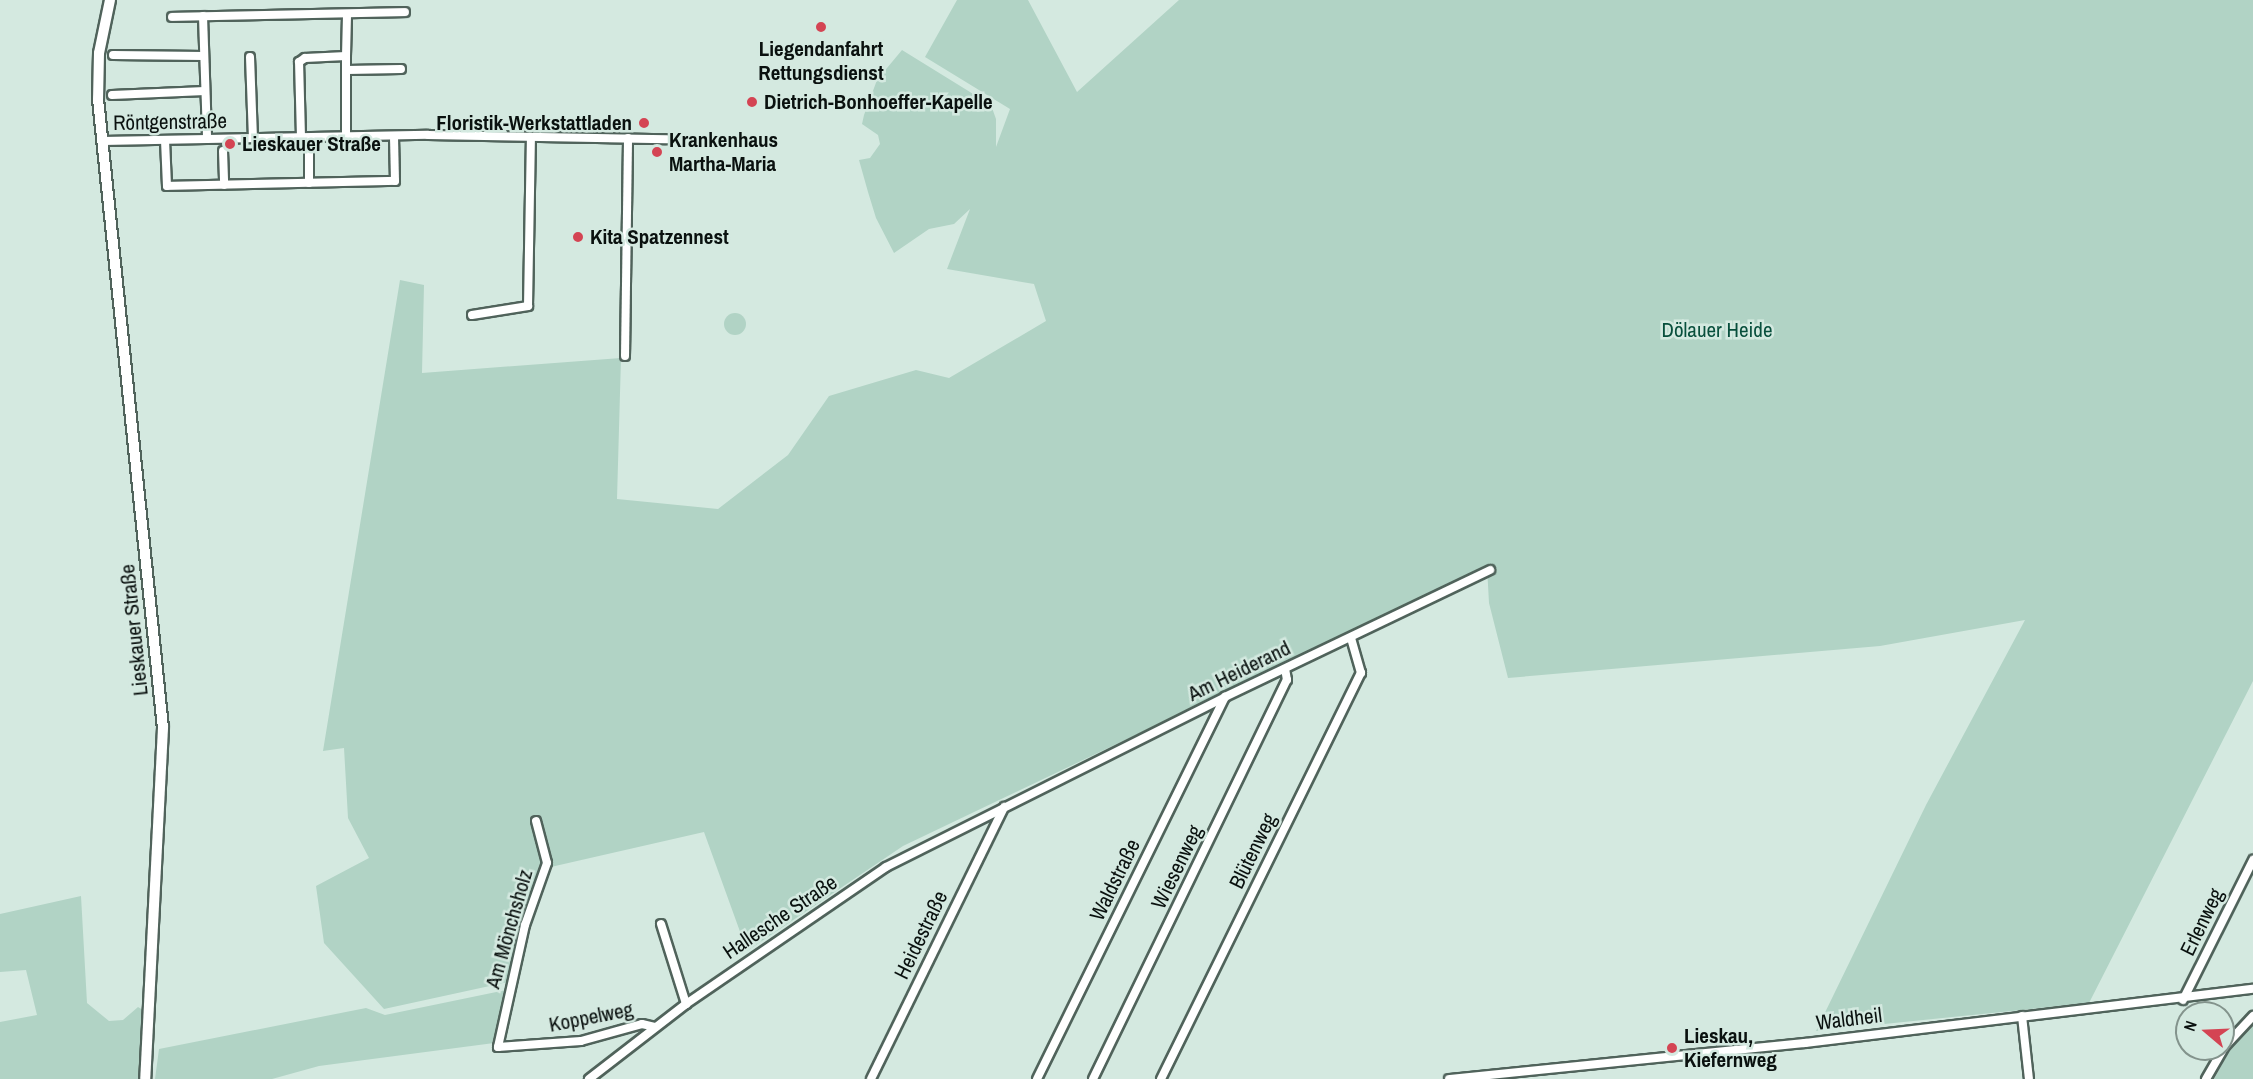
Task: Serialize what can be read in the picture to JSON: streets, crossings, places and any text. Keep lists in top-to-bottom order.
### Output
{
  "streets": {
    "street": [
      "Röntgenstraße",
      "Lieskauer Straße",
      "Am Heiderand",
      "Blütenweg",
      "Wiesenweg",
      "Waldstraße",
      "Hallesche Straße",
      "Erlenweg",
      "Am Mönchsholz",
      "Heidestraße",
      "Koppelweg",
      "Waldheil"
    ]
  },
  "crossings": [
    ["Röntgenstraße", "Lieskauer Straße"],
    ["Am Heiderand", "Blütenweg"],
    ["Am Heiderand", "Wiesenweg"],
    ["Am Heiderand", "Waldstraße"],
    ["Am Heiderand", "Hallesche Straße"],
    ["Am Heiderand", "Heidestraße"],
    ["Hallesche Straße", "Heidestraße"],
    ["Hallesche Straße", "Koppelweg"],
    ["Erlenweg", "Waldheil"],
    ["Am Mönchsholz", "Koppelweg"]
  ],
  "parks": ["Dölauer Heide"],
  "places": [
    "Liegendanfahrt Rettungsdienst",
    "Dietrich-Bonhoeffer-Kapelle",
    "Floristik-Werkstattladen",
    "Lieskauer Straße",
    "Krankenhaus Martha-Maria",
    "Kita Spatzennest",
    "Lieskau, Kiefernweg"
  ],
  "north": "left"
}
